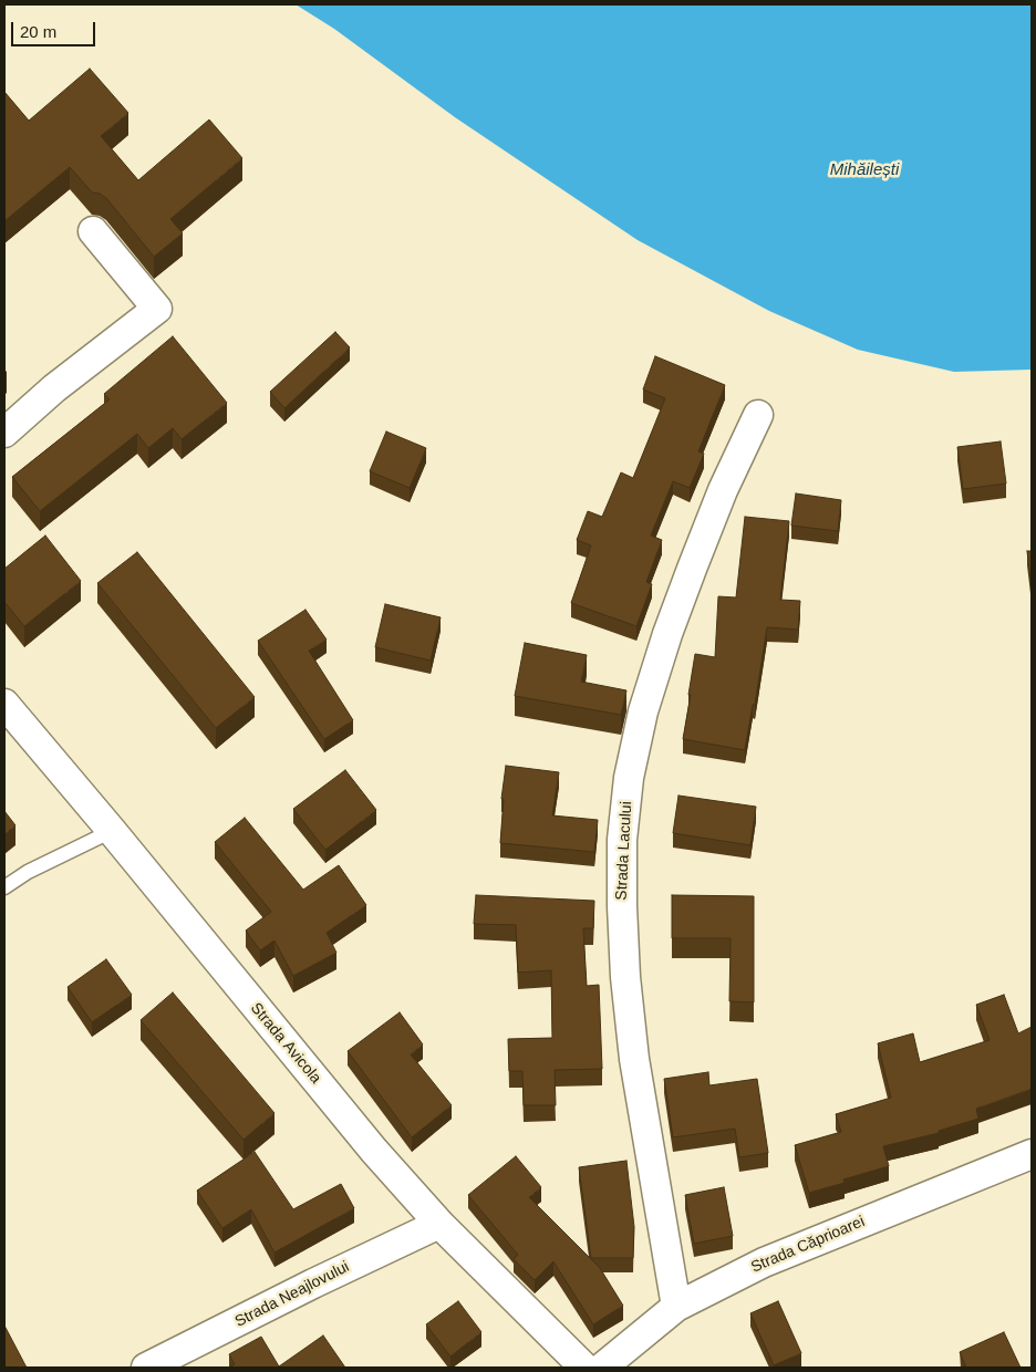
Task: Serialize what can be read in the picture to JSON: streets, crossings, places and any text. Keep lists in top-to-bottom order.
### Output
{
  "streets": {
    "street": [
      "Strada Lacului",
      "Strada Avicola",
      "Strada Căprioarei",
      "Strada Neajlovului"
    ]
  },
  "crossings": [
    ["Strada Lacului", "Strada Căprioarei"],
    ["Strada Avicola", "Strada Neajlovului"]
  ],
  "water": ["Mihăilești"],
  "scale_bar": "20 m"
}
